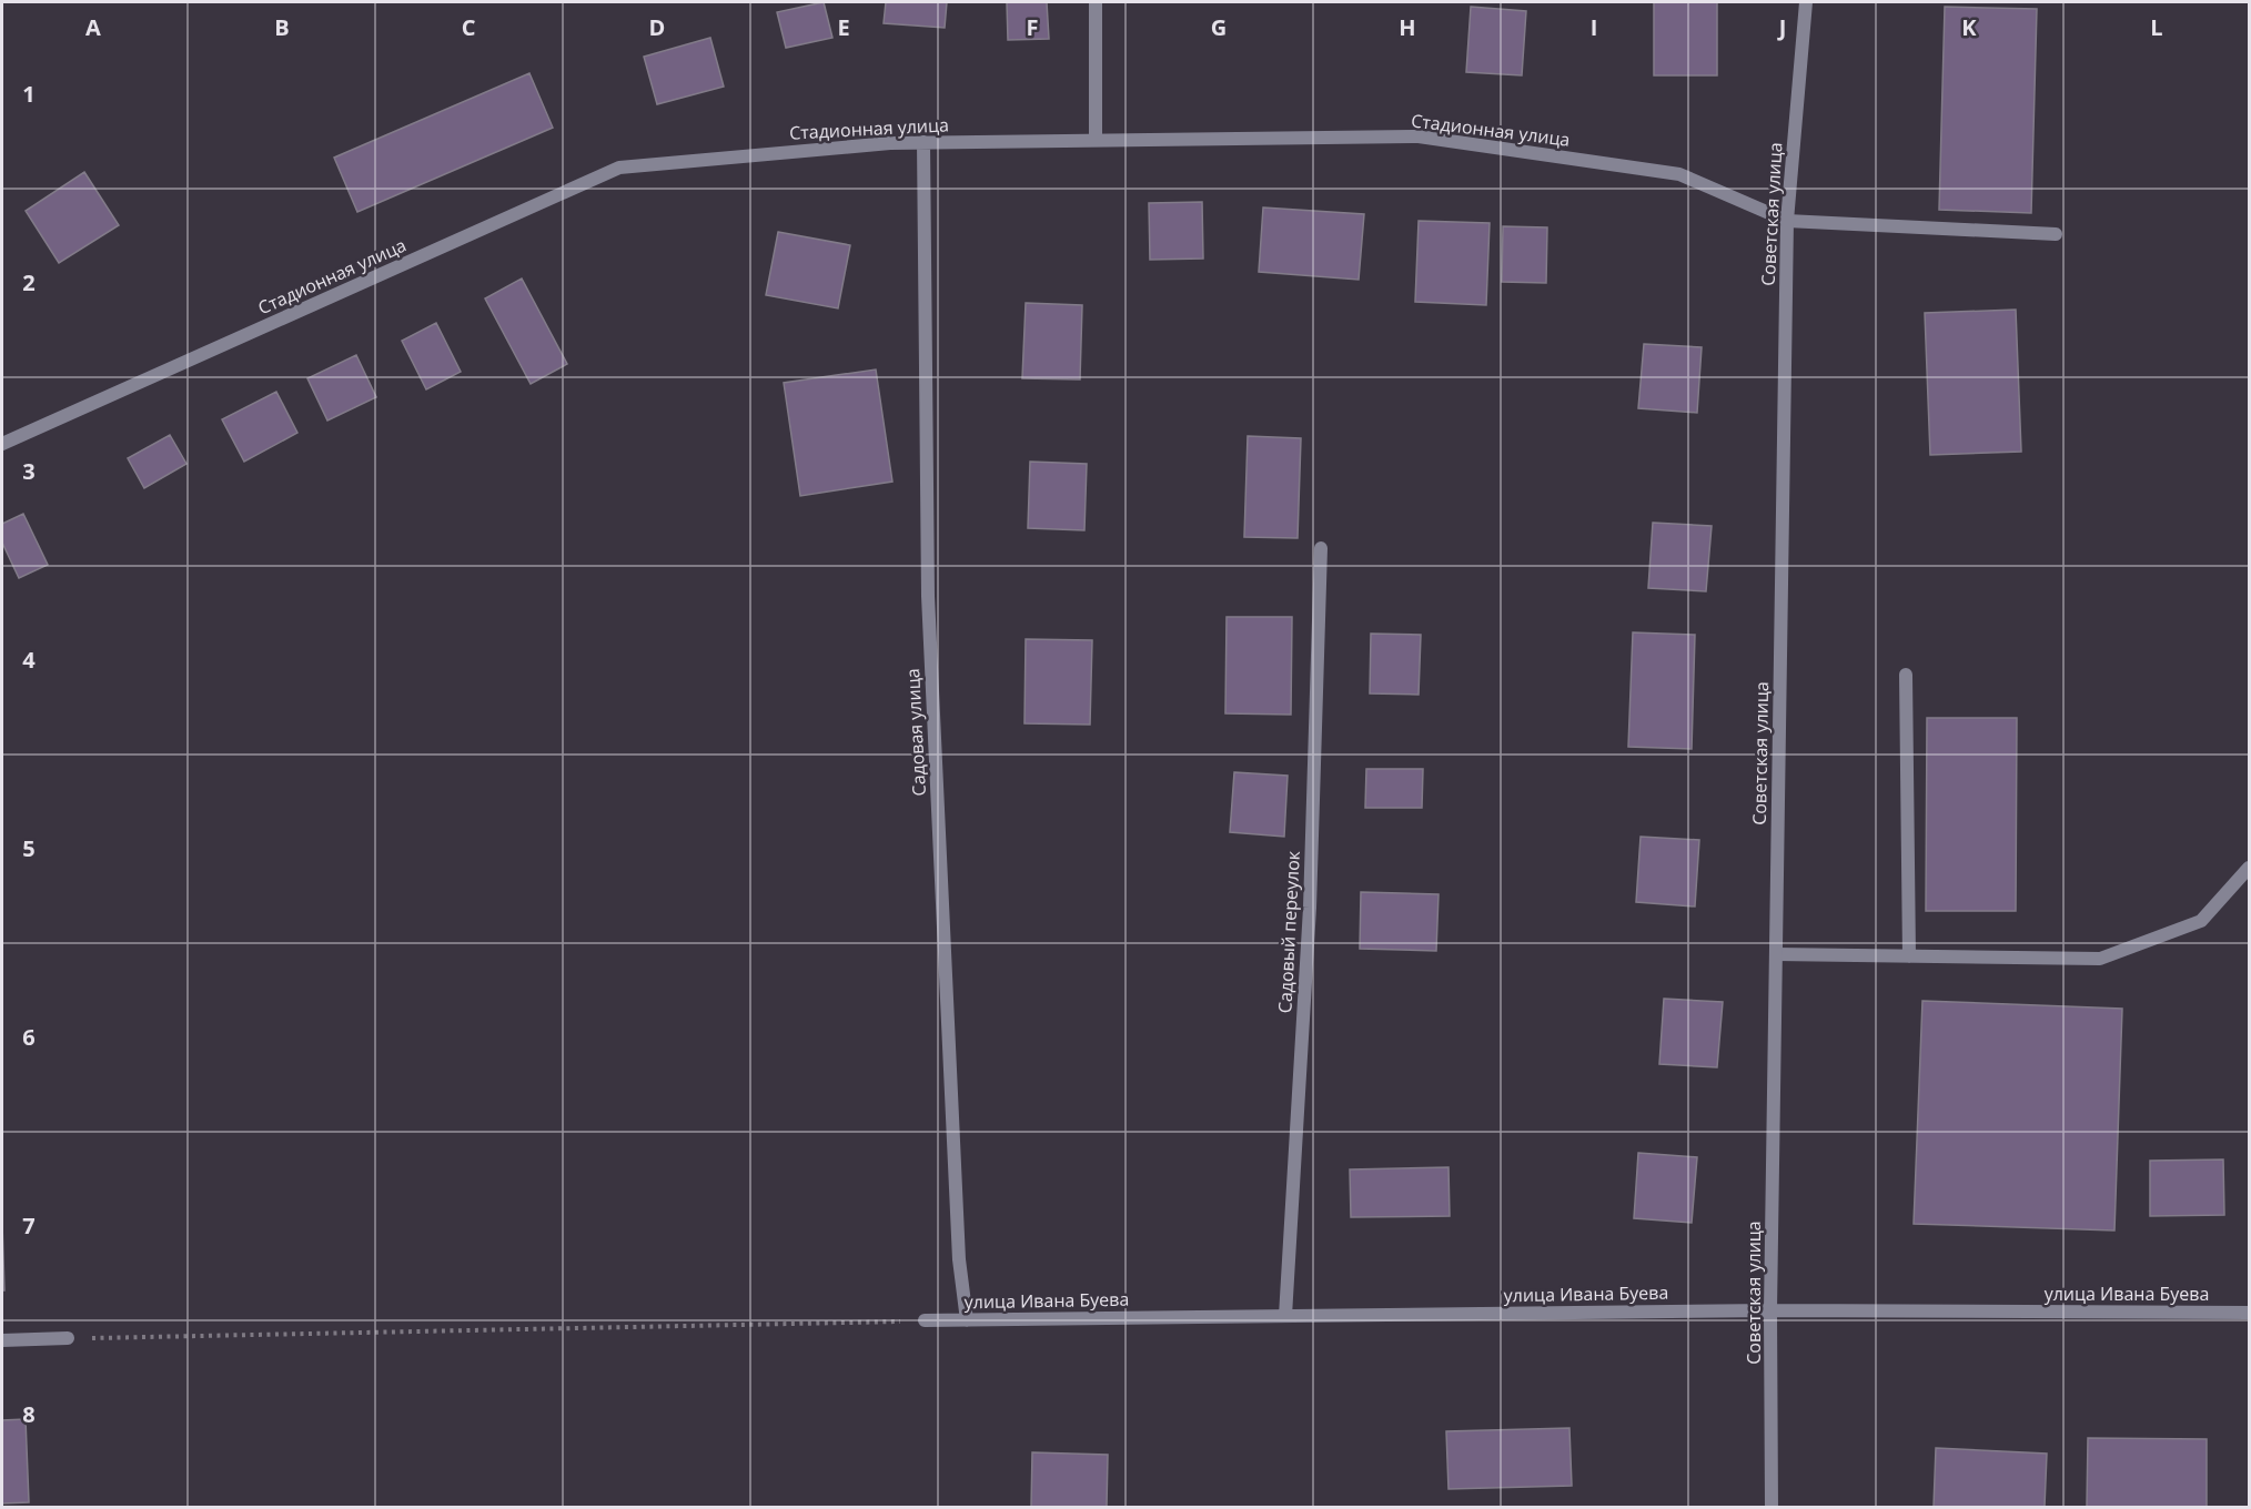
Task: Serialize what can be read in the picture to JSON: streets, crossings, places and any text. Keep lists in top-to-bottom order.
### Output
{
  "streets": {
    "street": [
      "Стадионная улица",
      "Советская улица",
      "Садовая улица",
      "Садовый переулок",
      "улица Ивана Буева"
    ]
  },
  "crossings": [
    ["Стадионная улица", "Советская улица"],
    ["Стадионная улица", "Садовая улица"],
    ["Советская улица", "улица Ивана Буева"],
    ["Садовая улица", "улица Ивана Буева"],
    ["Садовый переулок", "улица Ивана Буева"]
  ],
  "grid": {
    "columns": [
      "A",
      "B",
      "C",
      "D",
      "E",
      "F",
      "G",
      "H",
      "I",
      "J",
      "K",
      "L"
    ],
    "rows": [
      "1",
      "2",
      "3",
      "4",
      "5",
      "6",
      "7",
      "8"
    ]
  }
}
